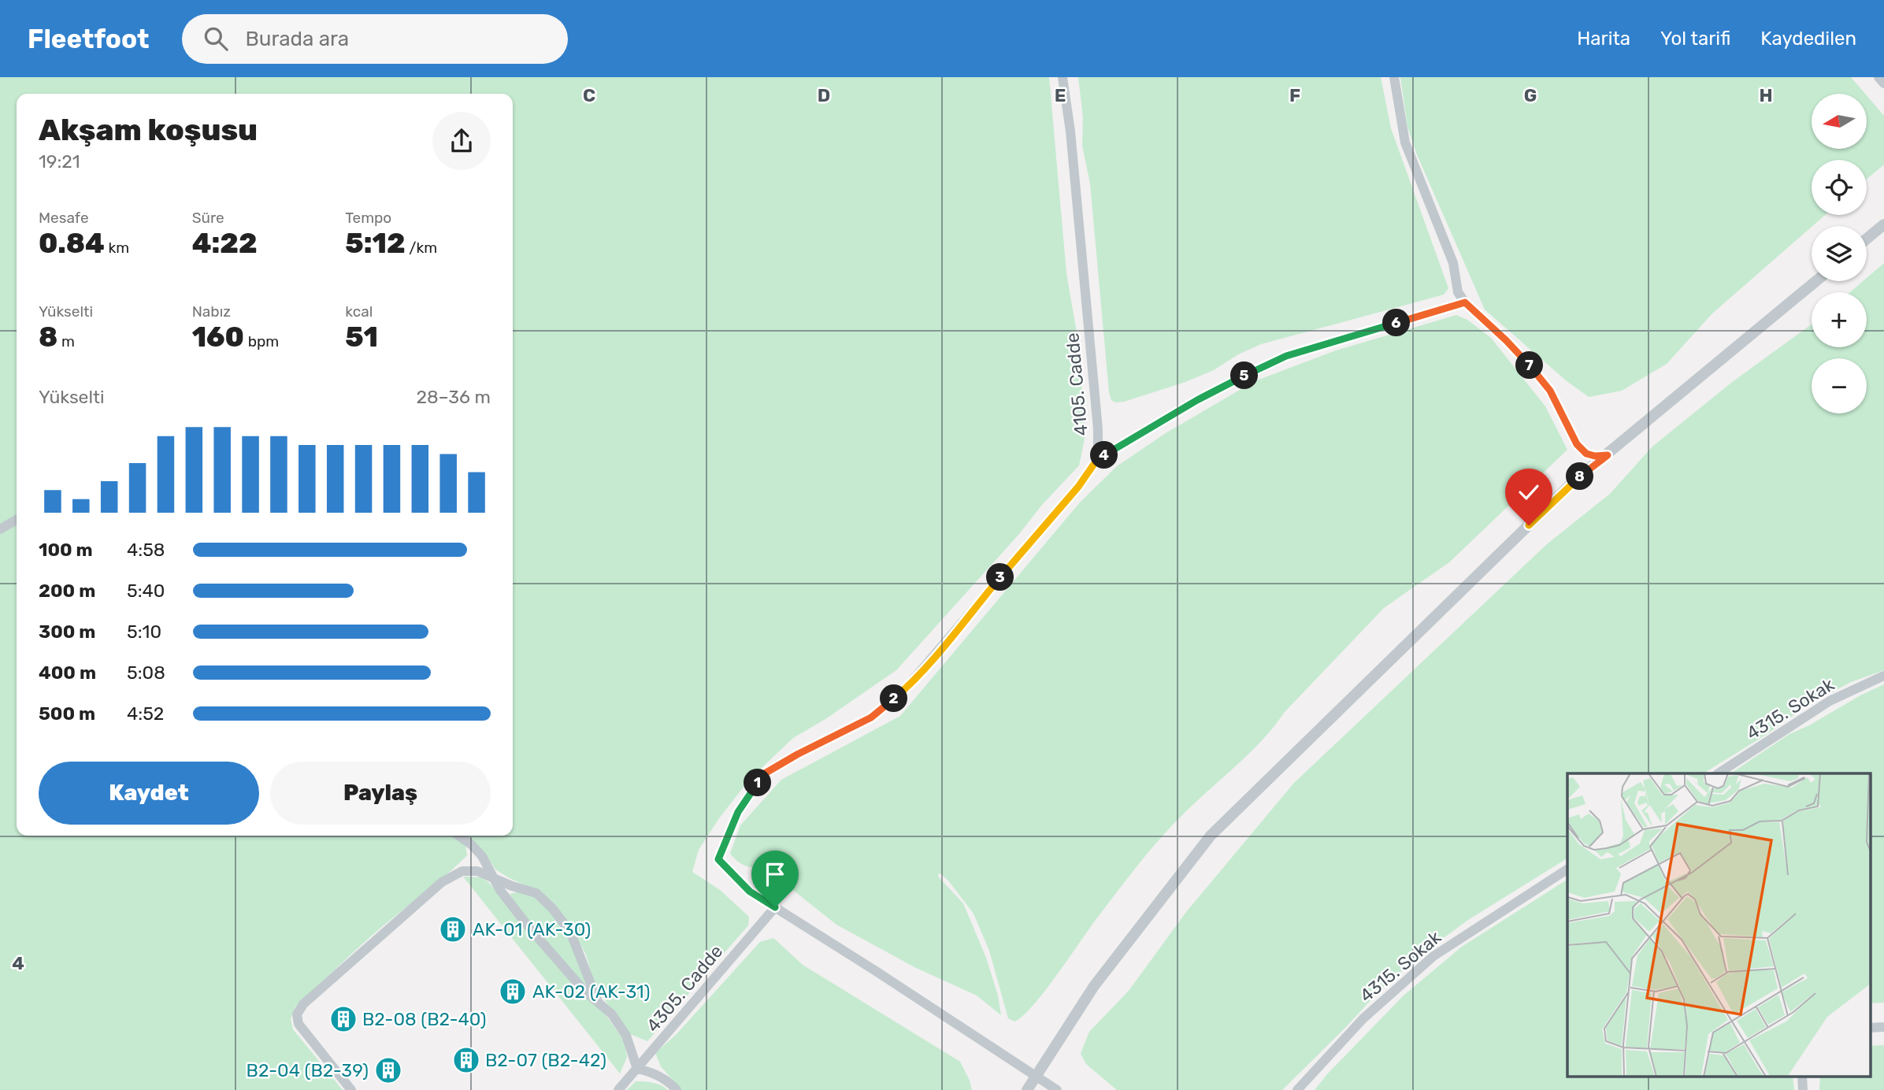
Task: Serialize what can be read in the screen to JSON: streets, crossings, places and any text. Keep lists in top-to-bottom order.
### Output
{
  "streets": {
    "street": ["4105. Cadde", "4315. Sokak", "4305. Cadde"]
  },
  "crossings": [
    ["4105. Cadde", "4305. Cadde"]
  ],
  "places": {
    "building": [
      "AK-01 (AK-30)",
      "AK-02 (AK-31)",
      "B2-08 (B2-40)",
      "B2-07 (B2-42)",
      "B2-04 (B2-39)"
    ]
  },
  "north": "left",
  "page": {
    "header": "Fleetfoot",
    "search": "Burada ara",
    "nav": ["Harita", "Yol tarifi", "Kaydedilen"],
    "map_buttons": ["+", "−"],
    "heading": ["Akşam koşusu", "19:21"],
    "stats": [
      ["Mesafe", "0.84 km"],
      ["Süre", "4:22"],
      ["Tempo", "5:12 /km"],
      ["Yükselti", "8 m"],
      ["Nabız", "160 bpm"],
      ["kcal", "51"]
    ],
    "pins": [
      "6",
      "7",
      "5",
      "4",
      "8",
      "3",
      "2",
      "1"
    ],
    "chart": ["Yükselti", "28–36 m"],
    "list": [
      {
        "name": "100 m",
        "note": "4:58"
      },
      {
        "name": "200 m",
        "note": "5:40"
      },
      {
        "name": "300 m",
        "note": "5:10"
      },
      {
        "name": "400 m",
        "note": "5:08"
      },
      {
        "name": "500 m",
        "note": "4:52"
      }
    ],
    "buttons": ["Kaydet", "Paylaş"]
  },
  "grid": {
    "columns": [
      "C",
      "D",
      "E",
      "F",
      "G",
      "H"
    ],
    "rows": ["4"]
  }
}
